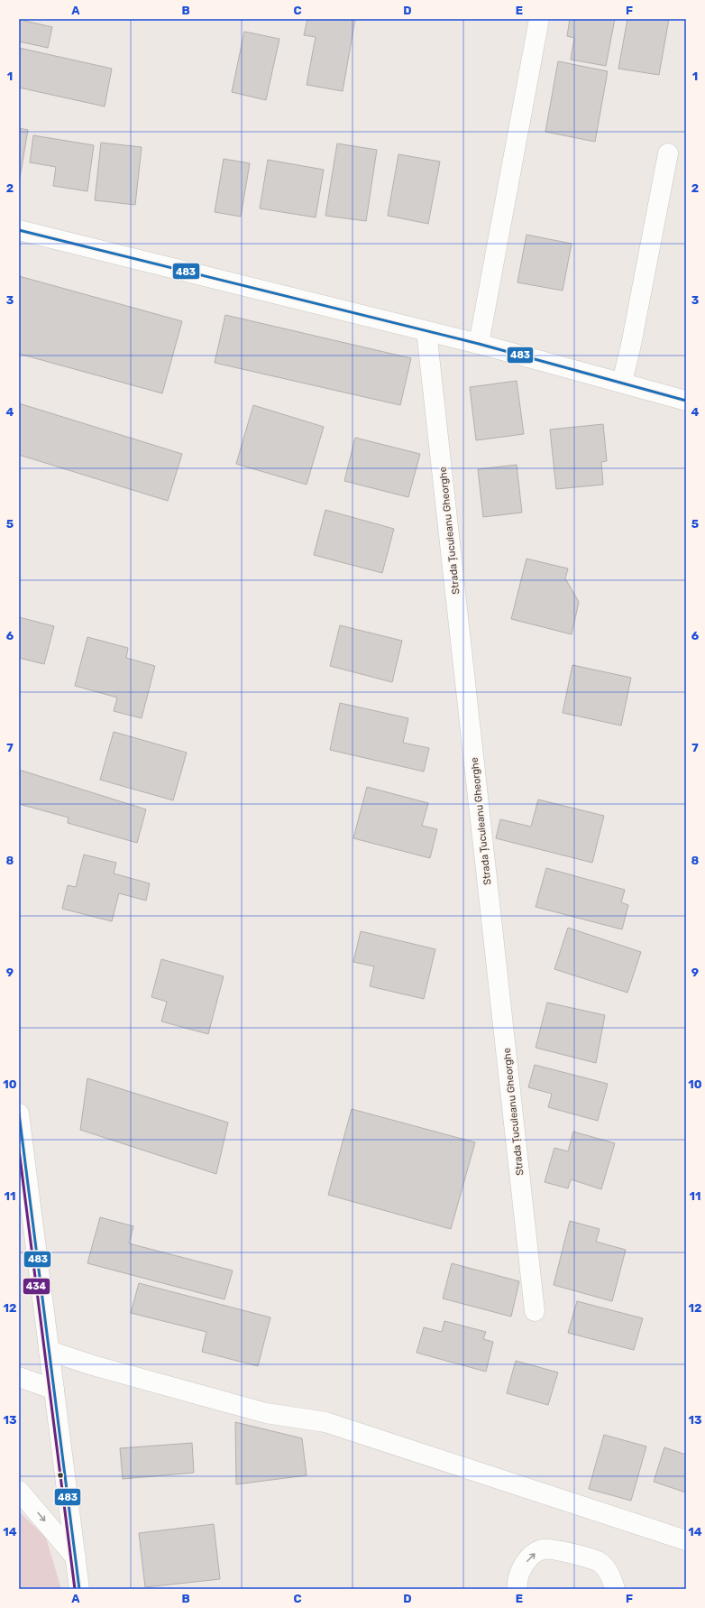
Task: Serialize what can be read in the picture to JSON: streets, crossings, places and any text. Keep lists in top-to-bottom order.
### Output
{
  "streets": {
    "street": ["Strada Țuculeanu Gheorghe"]
  },
  "lines": ["transit line 483", "transit line 434"],
  "grid": {
    "columns": [
      "A",
      "B",
      "C",
      "D",
      "E",
      "F"
    ],
    "rows": [
      "1",
      "2",
      "3",
      "4",
      "5",
      "6",
      "7",
      "8",
      "9",
      "10",
      "11",
      "12",
      "13",
      "14"
    ]
  }
}
